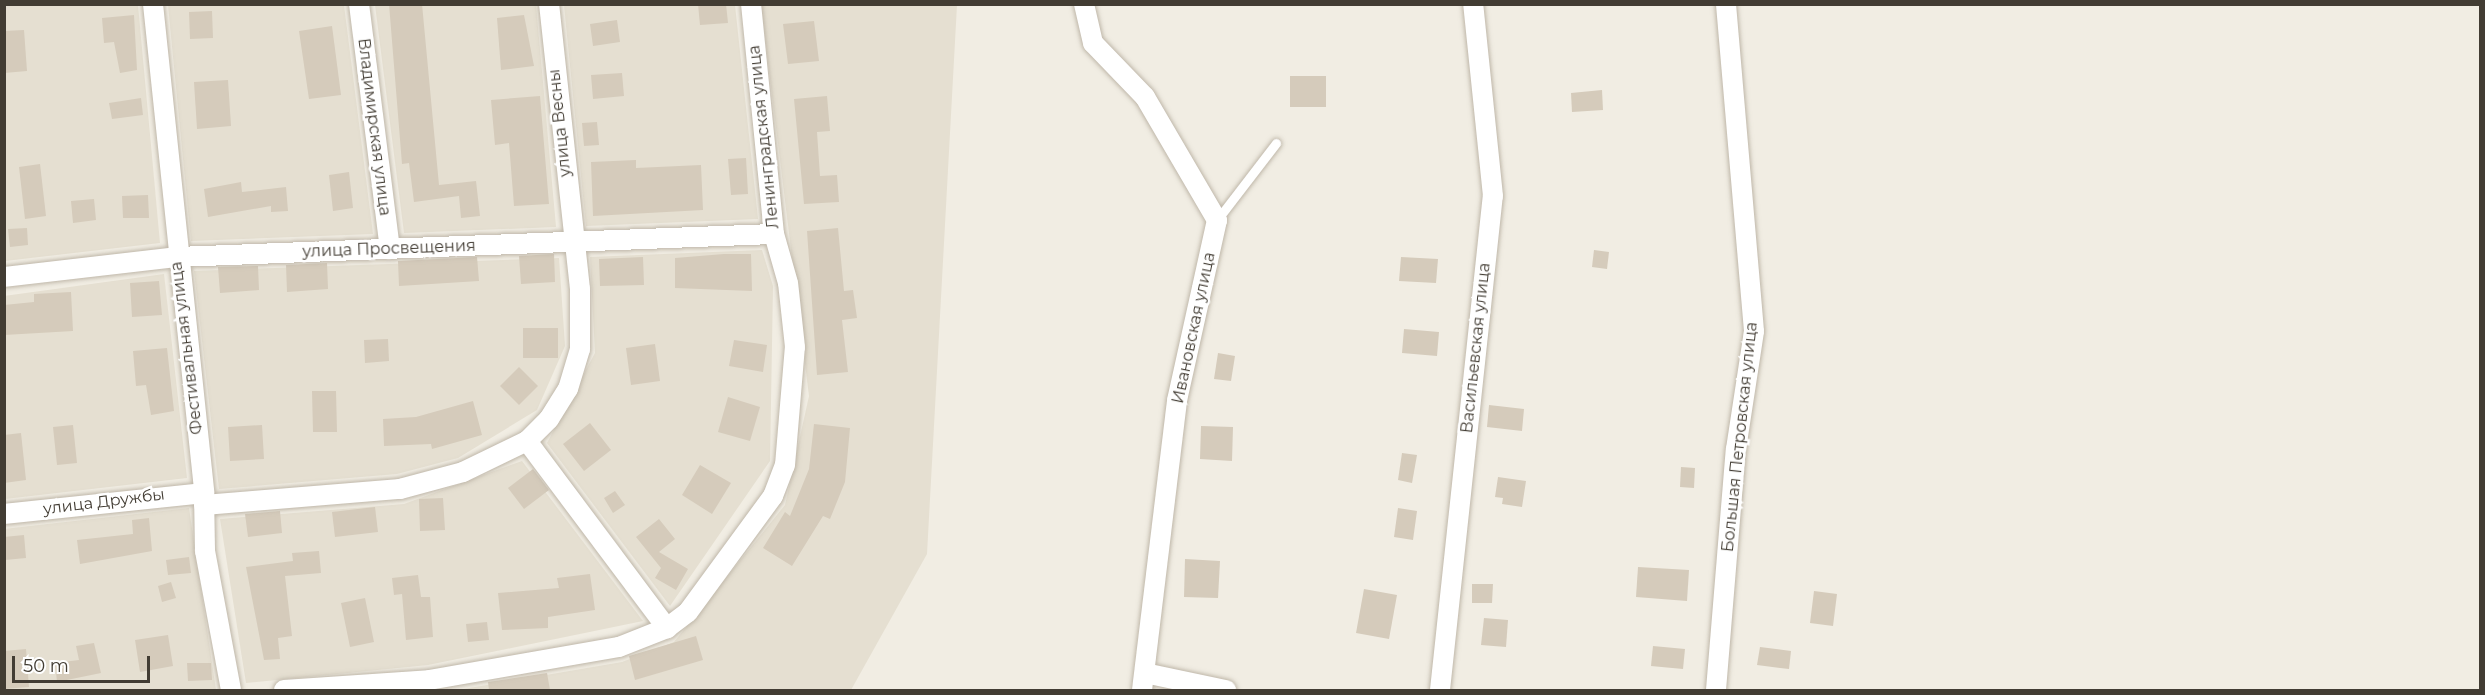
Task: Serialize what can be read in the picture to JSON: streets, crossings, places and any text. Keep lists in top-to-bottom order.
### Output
{
  "streets": {
    "street": [
      "улица Весны",
      "Владимирская улица",
      "Ленинградская улица",
      "улица Просвещения",
      "Ивановская улица",
      "Фестивальная улица",
      "Васильевская улица",
      "Большая Петровская улица",
      "улица Дружбы"
    ]
  },
  "crossings": [
    ["улица Весны", "улица Просвещения"],
    ["улица Весны", "улица Дружбы"],
    ["Владимирская улица", "улица Просвещения"],
    ["Ленинградская улица", "улица Просвещения"],
    ["улица Просвещения", "Фестивальная улица"],
    ["Фестивальная улица", "улица Дружбы"]
  ],
  "scale_bar": "50 m"
}
